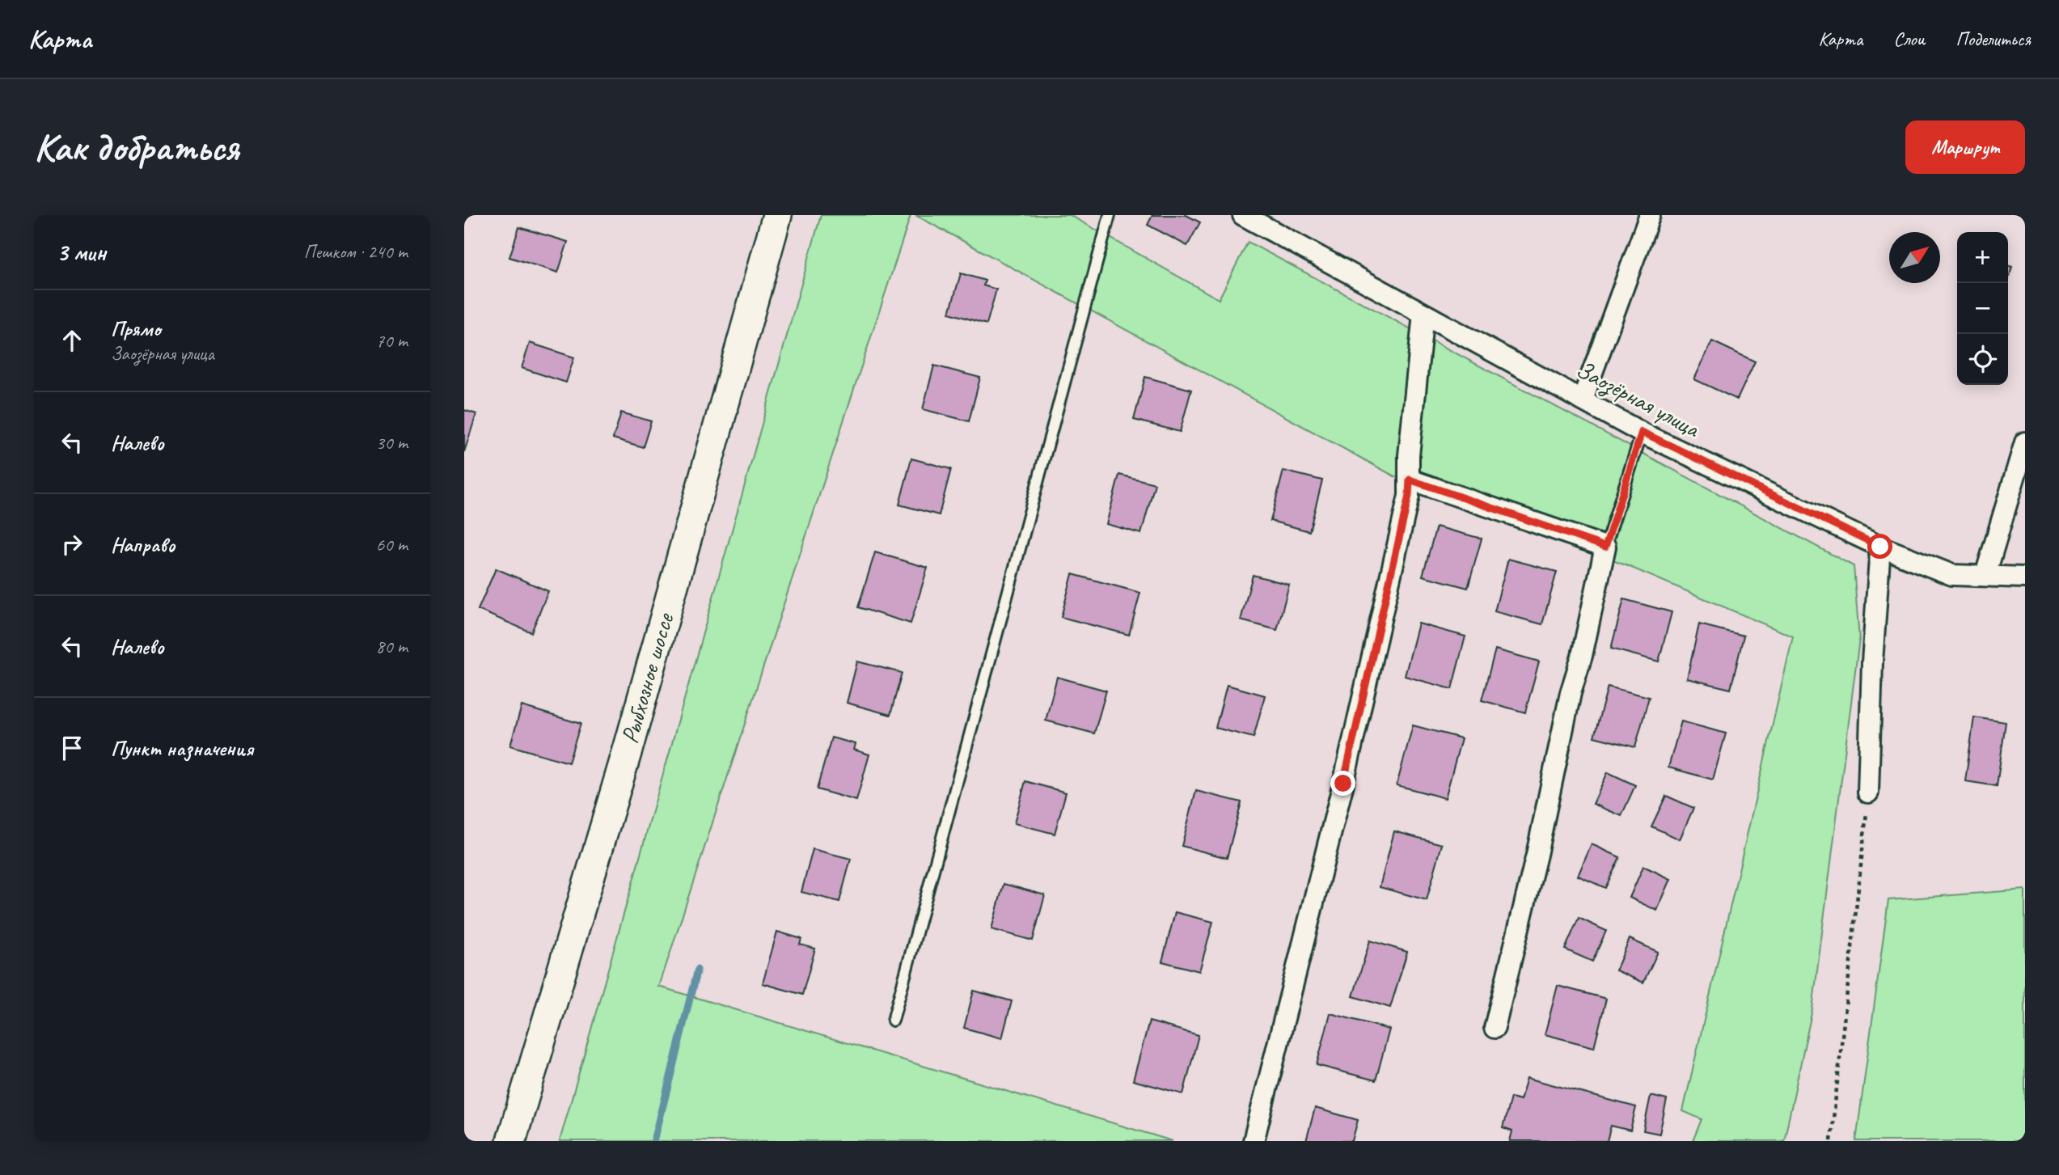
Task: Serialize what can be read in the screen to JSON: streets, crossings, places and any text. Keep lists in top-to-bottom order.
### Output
{
  "streets": {
    "street": ["Заозёрная улица", "Рыбхозное шоссе"]
  },
  "north": "top right",
  "page": {
    "header": "Карта",
    "nav": ["Карта", "Слои", "Поделиться"],
    "buttons": "Маршрут",
    "title": "Как добраться",
    "heading": ["3 мин", "Пешком · 240 m"],
    "map_buttons": ["+", "−"],
    "list": [
      ["Прямо", "Заозёрная улица", "70 m"],
      ["Налево", "30 m"],
      ["Направо", "60 m"],
      ["Налево", "80 m"],
      "Пункт назначения"
    ]
  }
}
